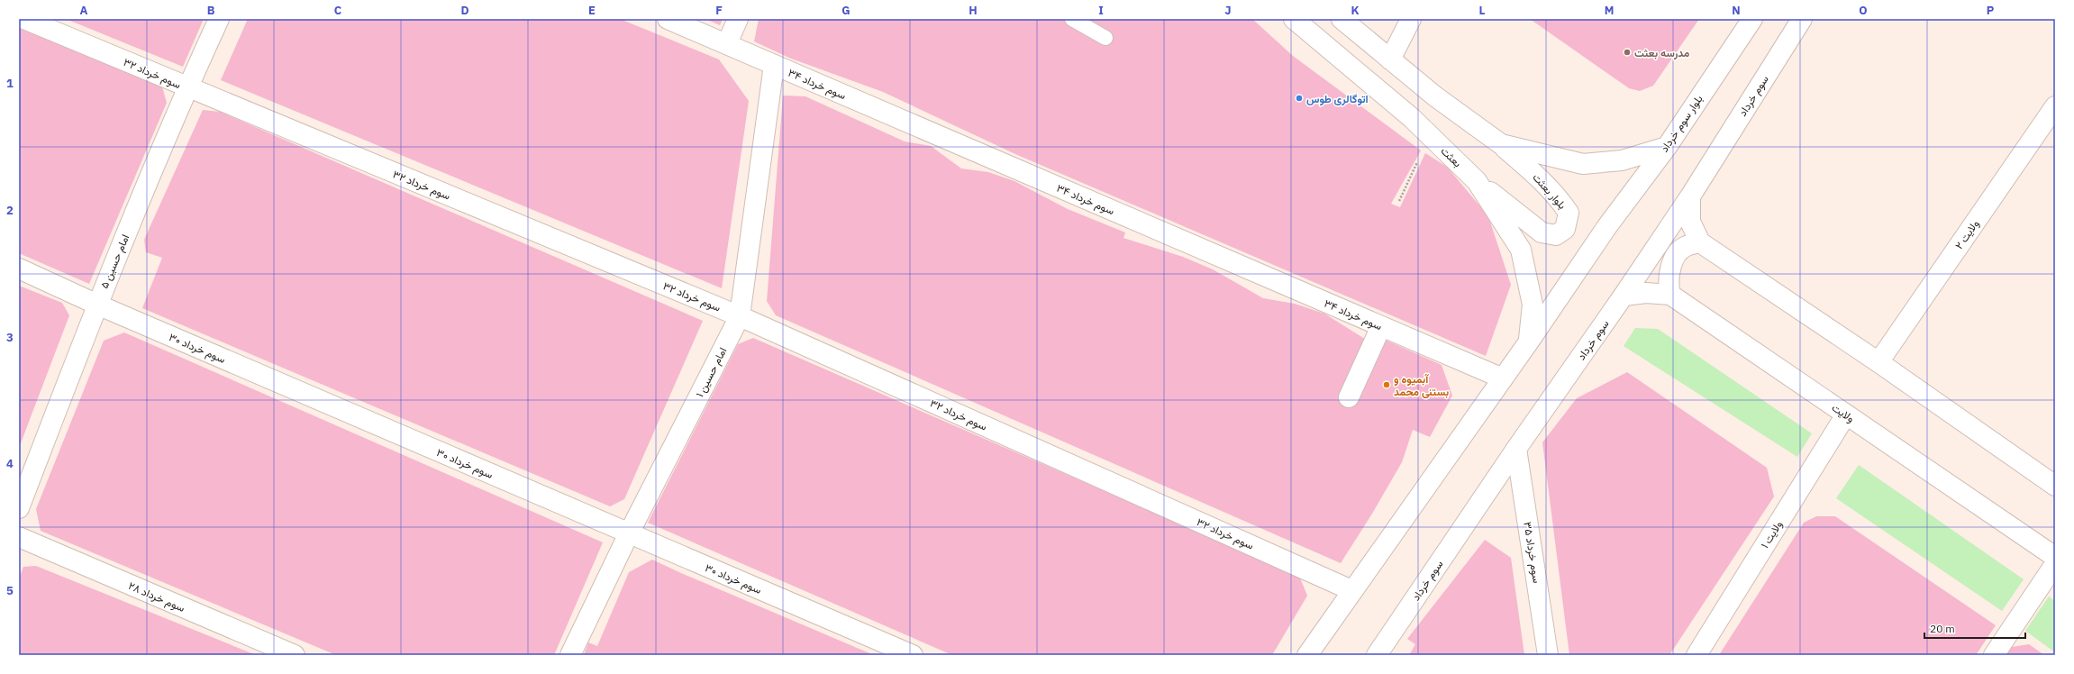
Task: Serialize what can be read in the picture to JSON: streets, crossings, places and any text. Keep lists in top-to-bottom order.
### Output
{
  "streets": {
    "street": [
      "سوم خرداد ۳۲",
      "سوم خرداد ۳۴",
      "سوم خرداد",
      "بلوار سوم خرداد",
      "بعثت",
      "بلوار بعثت",
      "ولایت ۲",
      "امام حسین ۵",
      "سوم خرداد ۳۰",
      "امام حسین ۱",
      "ولایت",
      "ولایت ۱",
      "سوم خرداد ۳۵",
      "سوم خرداد ۲۸"
    ]
  },
  "crossings": [
    ["سوم خرداد ۳۲", "امام حسین ۵"],
    ["سوم خرداد ۳۲", "امام حسین ۱"],
    ["سوم خرداد ۳۴", "امام حسین ۱"],
    ["سوم خرداد", "سوم خرداد ۳۵"],
    ["بلوار سوم خرداد", "بعثت"],
    ["بعثت", "بلوار بعثت"],
    ["امام حسین ۵", "سوم خرداد ۳۰"],
    ["سوم خرداد ۳۰", "امام حسین ۱"],
    ["ولایت", "ولایت ۱"]
  ],
  "places": ["مدرسه بعثت", "اتوگالری طوس", "آبمیوه و بستنی محمد"],
  "scale_bar": "20 m",
  "grid": {
    "columns": [
      "A",
      "B",
      "C",
      "D",
      "E",
      "F",
      "G",
      "H",
      "I",
      "J",
      "K",
      "L",
      "M",
      "N",
      "O",
      "P"
    ],
    "rows": [
      "1",
      "2",
      "3",
      "4",
      "5"
    ]
  }
}
